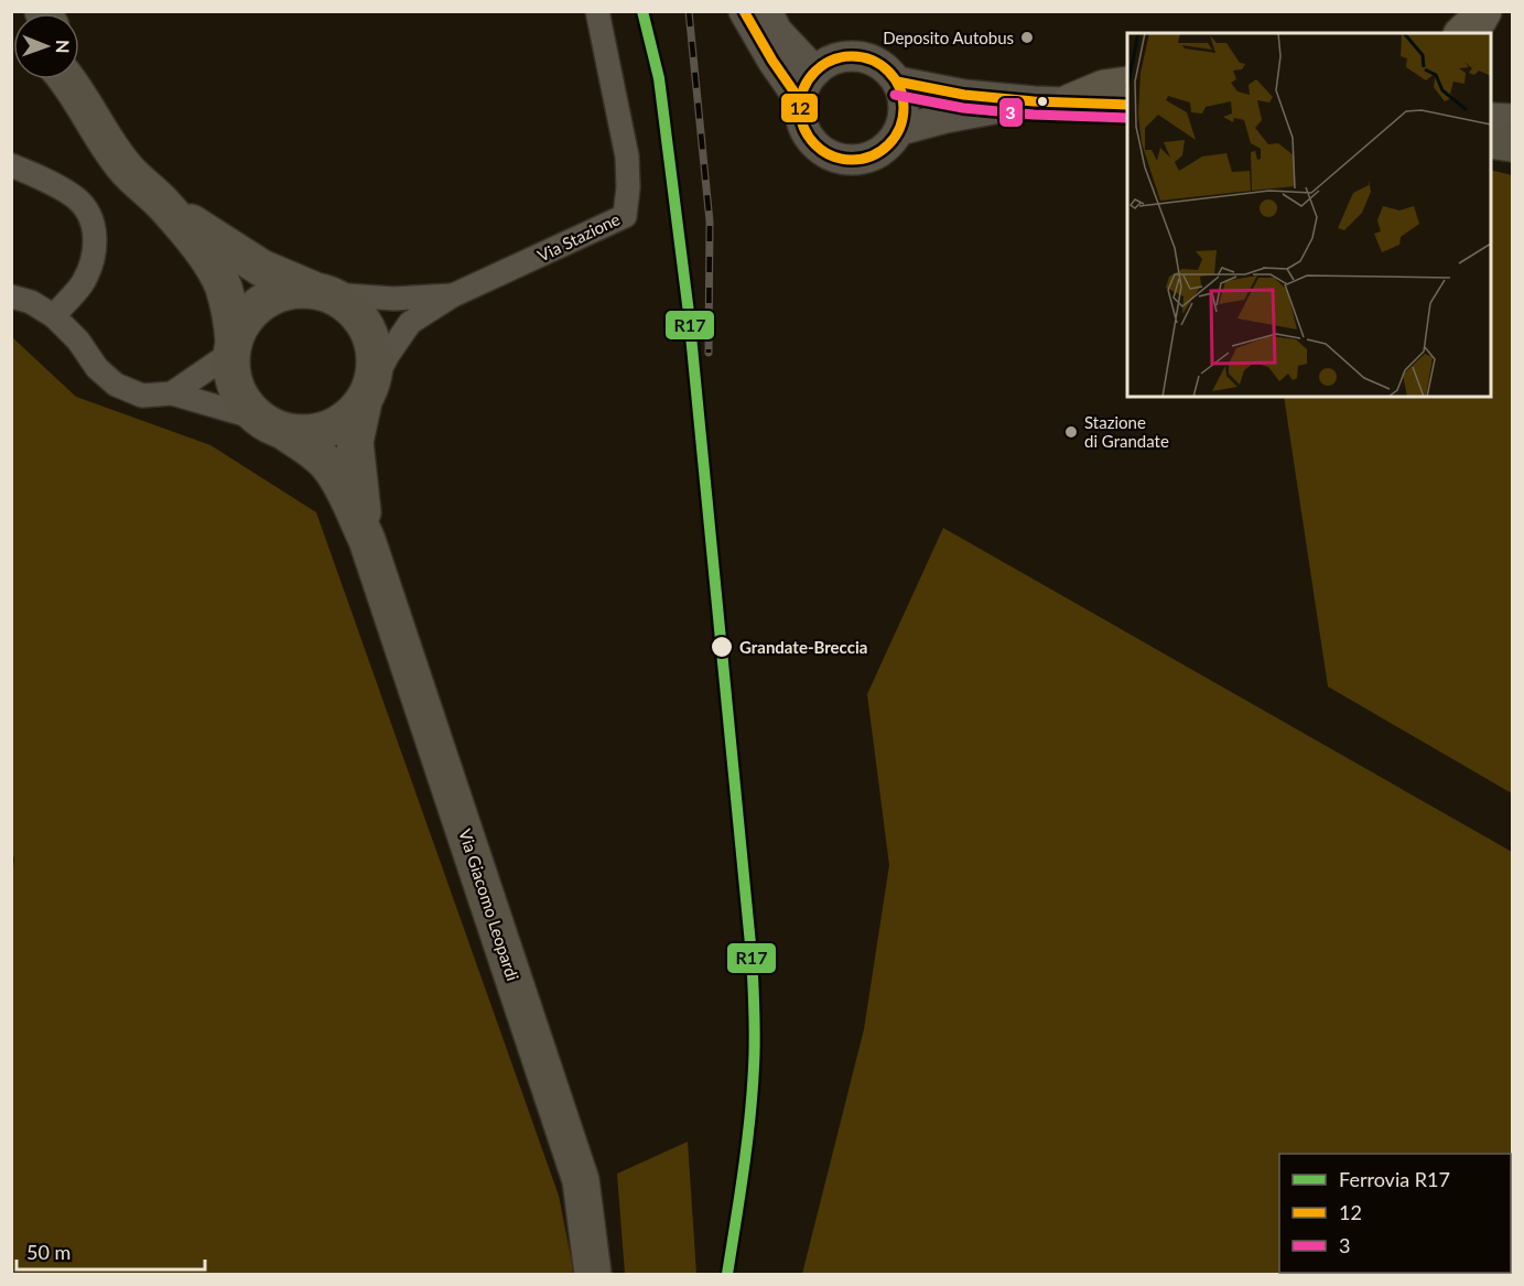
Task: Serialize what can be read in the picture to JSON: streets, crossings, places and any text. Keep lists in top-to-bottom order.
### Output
{
  "streets": {
    "main road": ["Via Giacomo Leopardi"],
    "street": ["Via Stazione"]
  },
  "crossings": [
    ["Via Stazione", "Via Giacomo Leopardi"]
  ],
  "places": ["Deposito Autobus", "Stazione di Grandate", "Grandate-Breccia"],
  "lines": ["rail line R17", "transit line 12", "transit line 3"],
  "legend": ["Ferrovia R17", "12", "3"],
  "scale_bar": "50 m",
  "north": "right"
}
